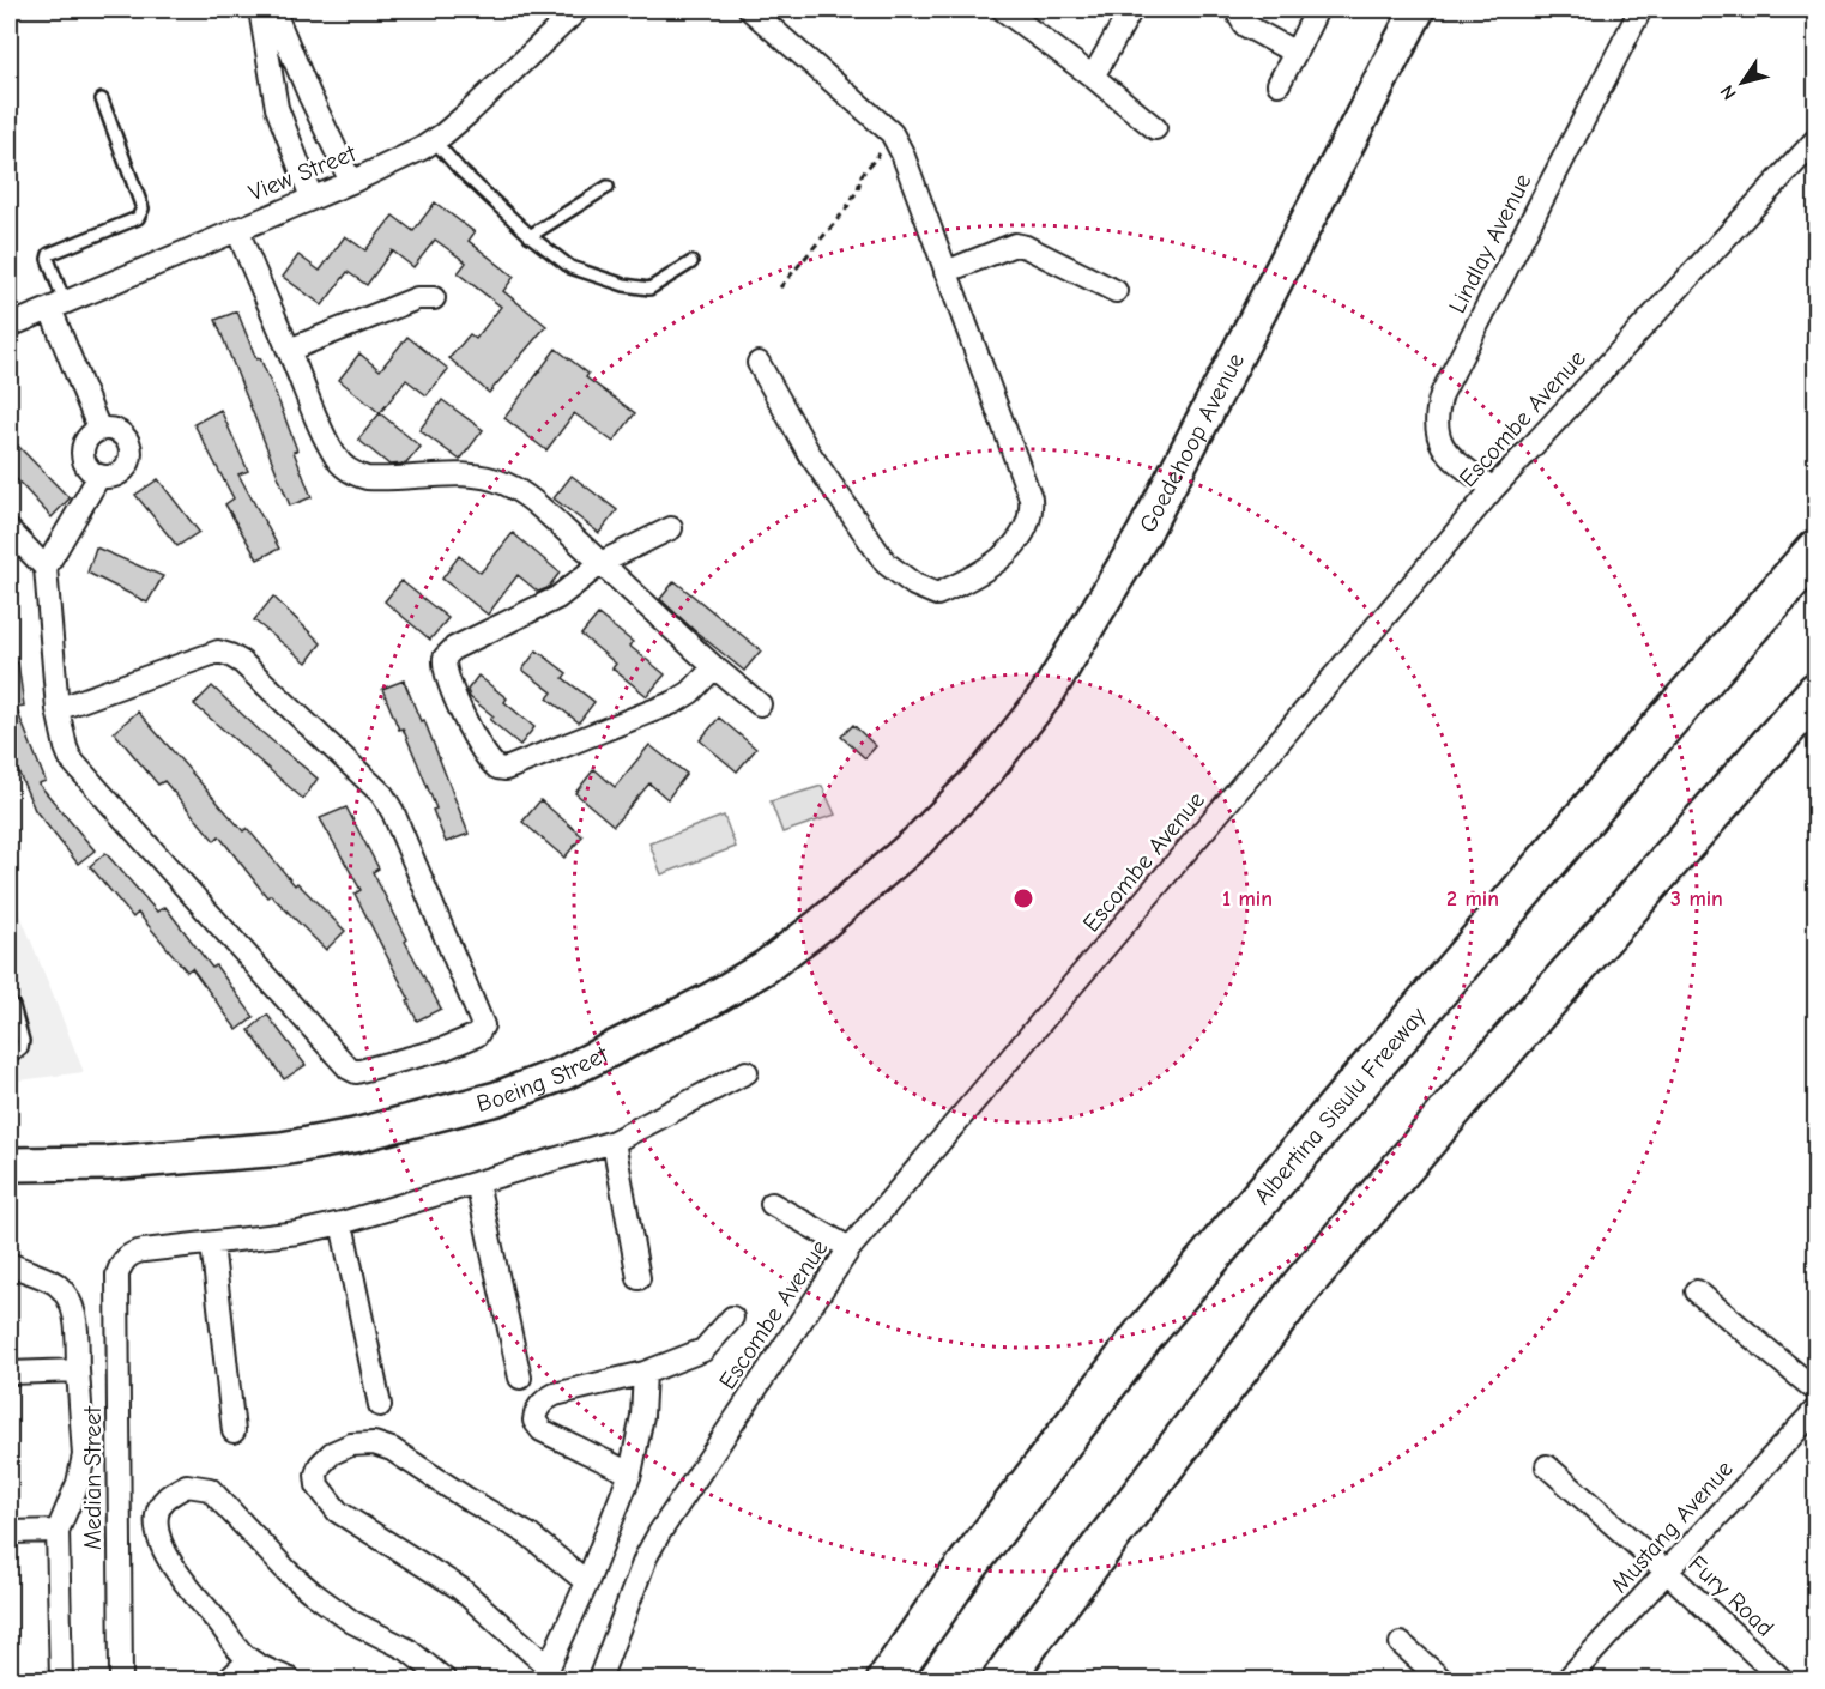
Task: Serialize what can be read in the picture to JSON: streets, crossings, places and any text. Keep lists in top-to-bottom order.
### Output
{
  "streets": {
    "highway": ["Albertina Sisulu Freeway"],
    "main road": ["Goedehoop Avenue", "Boeing Street"],
    "street": [
      "View Street",
      "Lindlay Avenue",
      "Escombe Avenue",
      "Median Street",
      "Mustang Avenue",
      "Fury Road"
    ]
  },
  "crossings": [
    ["Lindlay Avenue", "Escombe Avenue"],
    ["Goedehoop Avenue", "Boeing Street"],
    ["Mustang Avenue", "Fury Road"]
  ],
  "north": "bottom left",
  "rings": ["1 min", "2 min", "3 min"]
}
